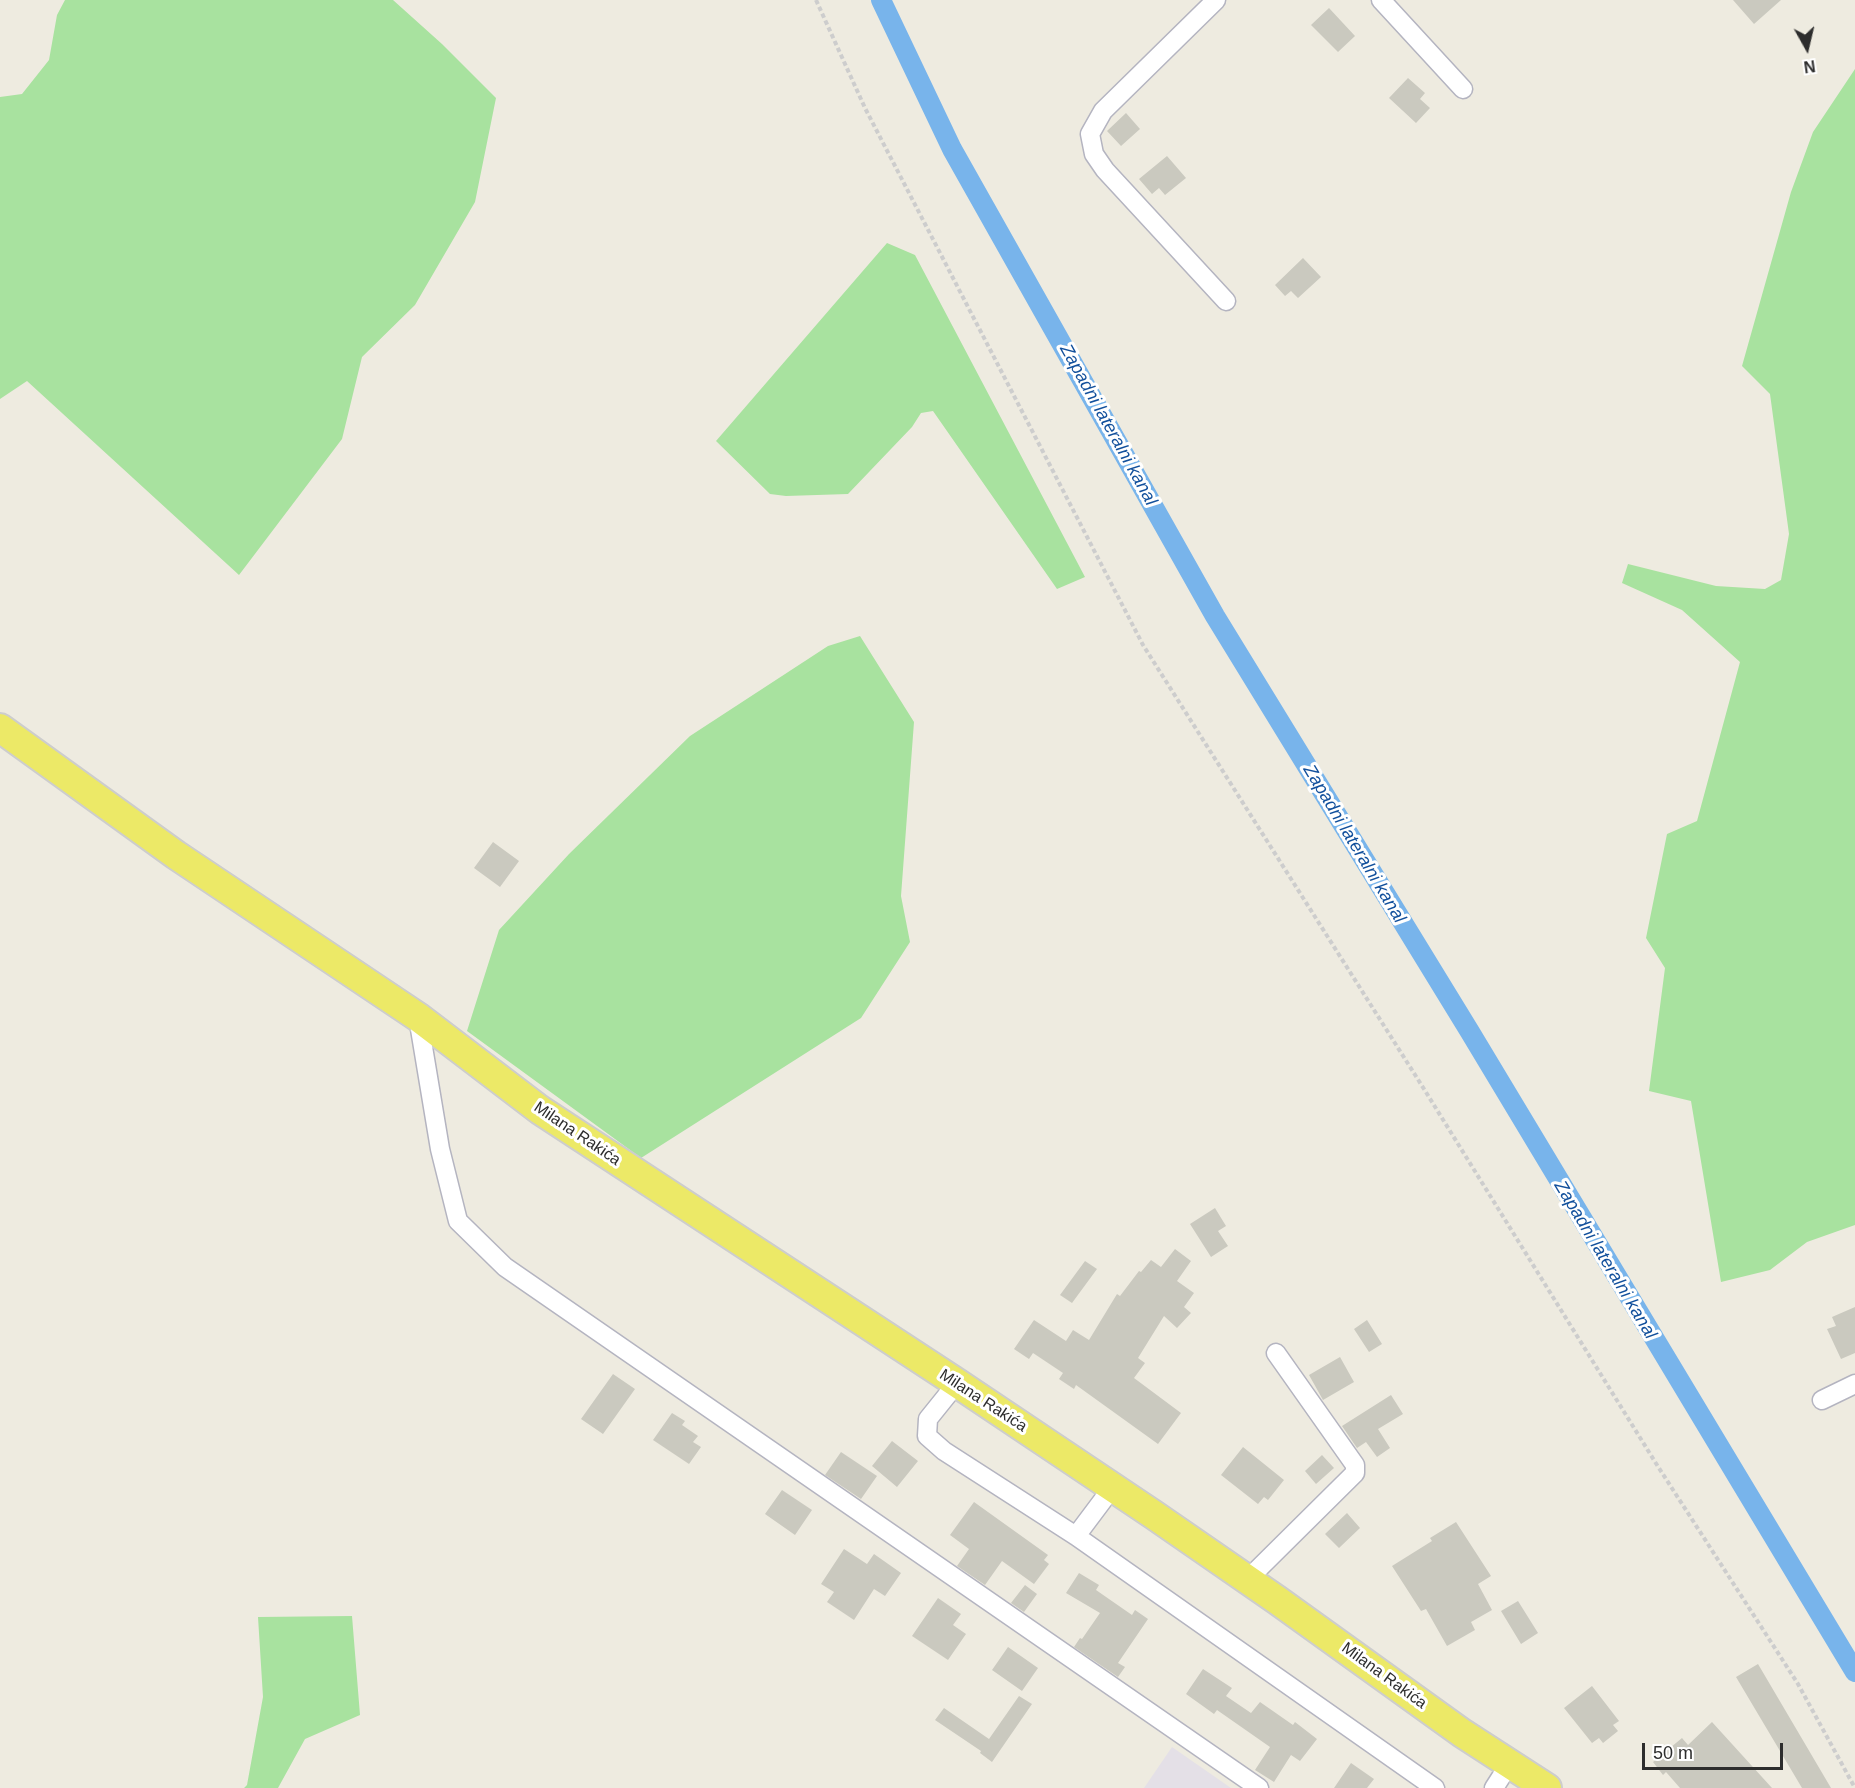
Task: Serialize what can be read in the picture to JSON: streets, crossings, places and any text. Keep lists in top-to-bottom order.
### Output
{
  "streets": {
    "main road": ["Milana Rakića"]
  },
  "water": ["Zapadni lateralni kanal"],
  "scale_bar": "50 m",
  "north": "bottom"
}
